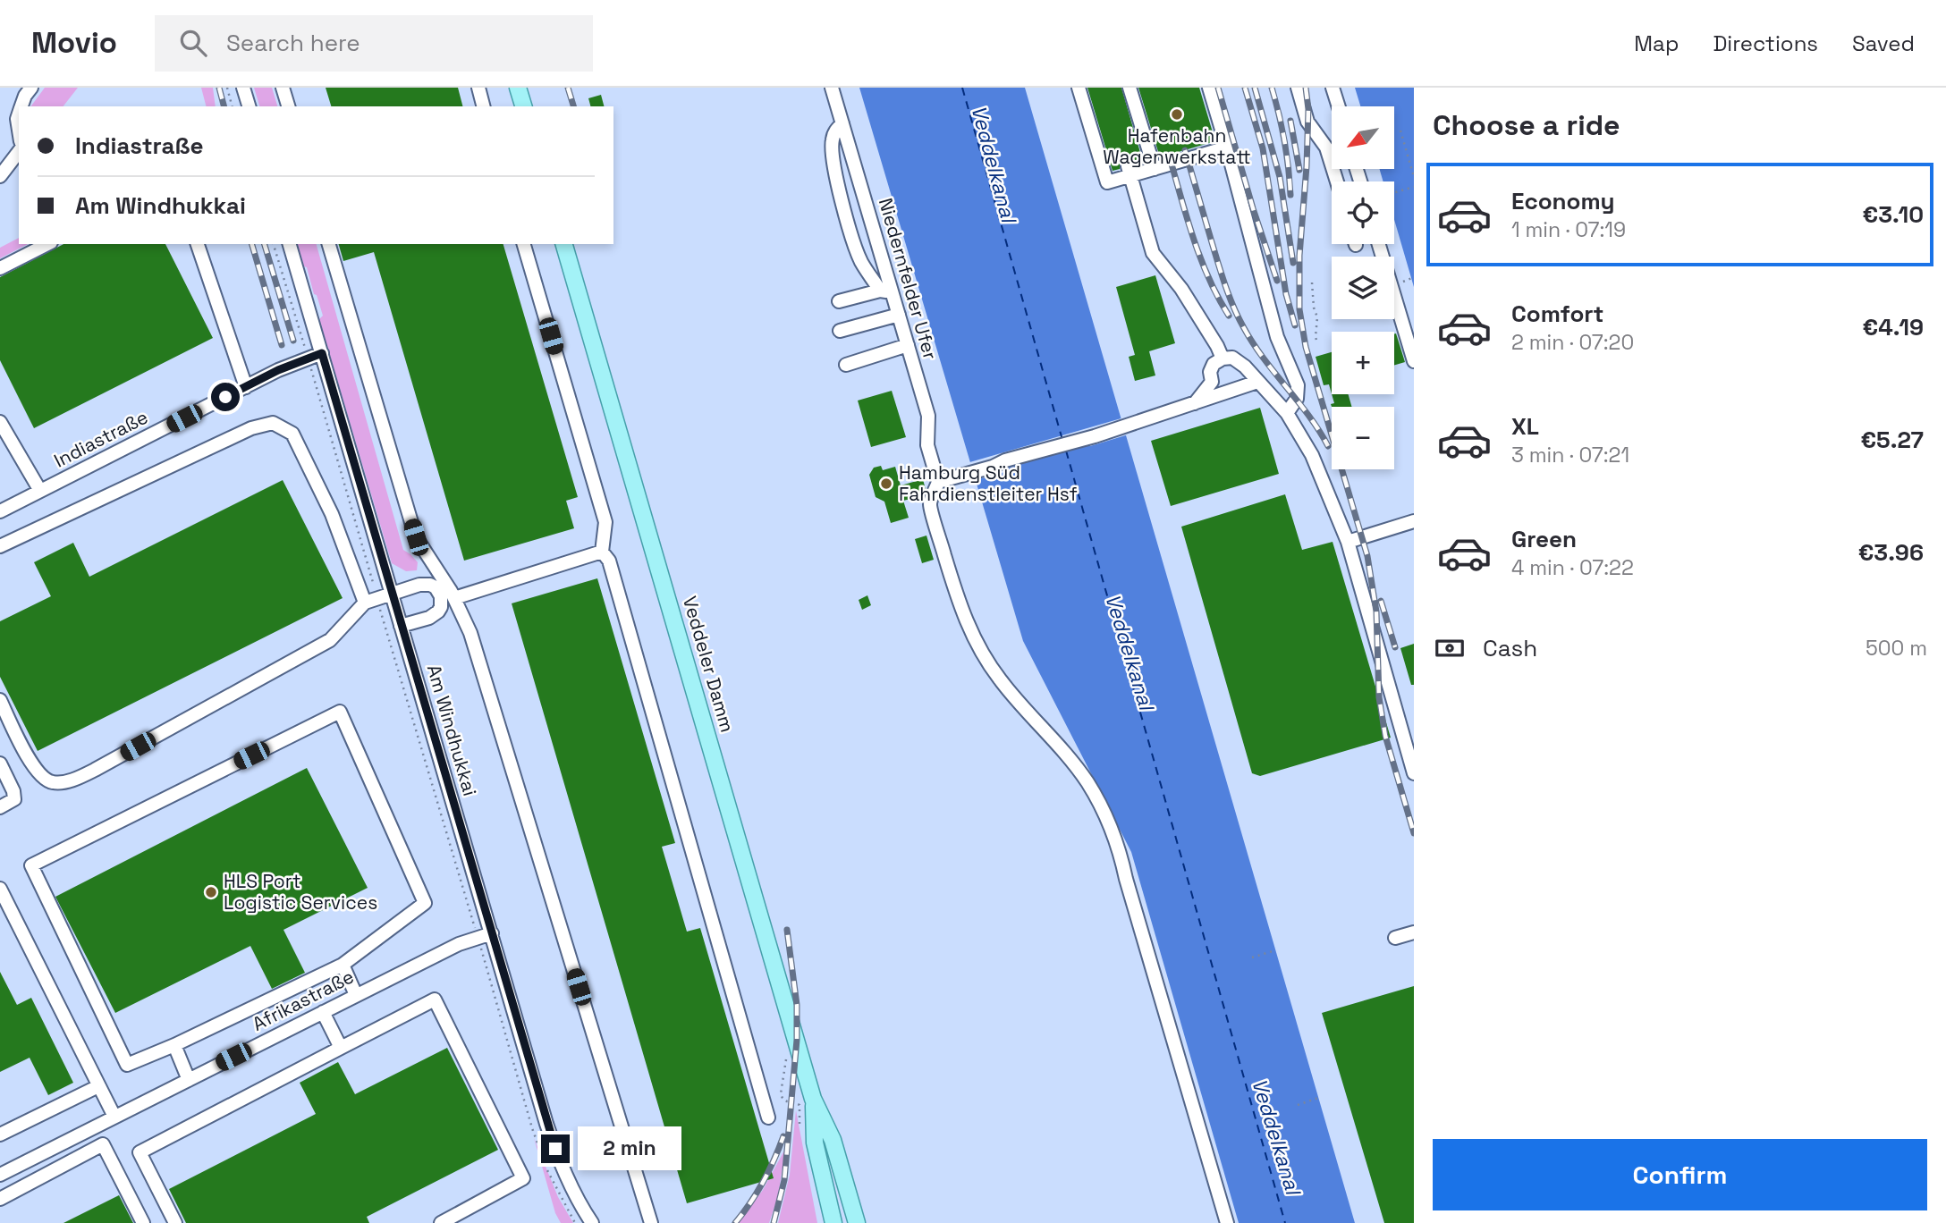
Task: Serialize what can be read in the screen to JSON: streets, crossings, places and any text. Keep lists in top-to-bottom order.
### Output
{
  "streets": {
    "main road": ["Veddeler Damm"],
    "street": [
      "Niedernfelder Ufer",
      "Indiastraße",
      "Am Windhukkai",
      "Afrikastraße"
    ]
  },
  "crossings": [
    ["Indiastraße", "Am Windhukkai"],
    ["Am Windhukkai", "Afrikastraße"]
  ],
  "water": ["Veddelkanal"],
  "places": ["Hafenbahn Wagenwerkstatt", "Hamburg Süd Fahrdienstleiter Hsf", "HLS Port Logistic Services"],
  "north": "bottom left",
  "page": {
    "header": "Movio",
    "search": "Search here",
    "nav": ["Map", "Directions", "Saved"],
    "heading": "Choose a ride",
    "map_buttons": ["+", "−"],
    "banner": ["Indiastraße", "Am Windhukkai"],
    "list": [
      {
        "name": "Economy",
        "note": "1 min · 07:19",
        "value": "€3.10"
      },
      {
        "name": "Comfort",
        "note": "2 min · 07:20",
        "value": "€4.19"
      },
      {
        "name": "XL",
        "note": "3 min · 07:21",
        "value": "€5.27"
      },
      {
        "name": "Green",
        "note": "4 min · 07:22",
        "value": "€3.96"
      }
    ],
    "pay": ["Cash", "500 m"],
    "bubble": "2 min",
    "buttons": "Confirm"
  }
}
